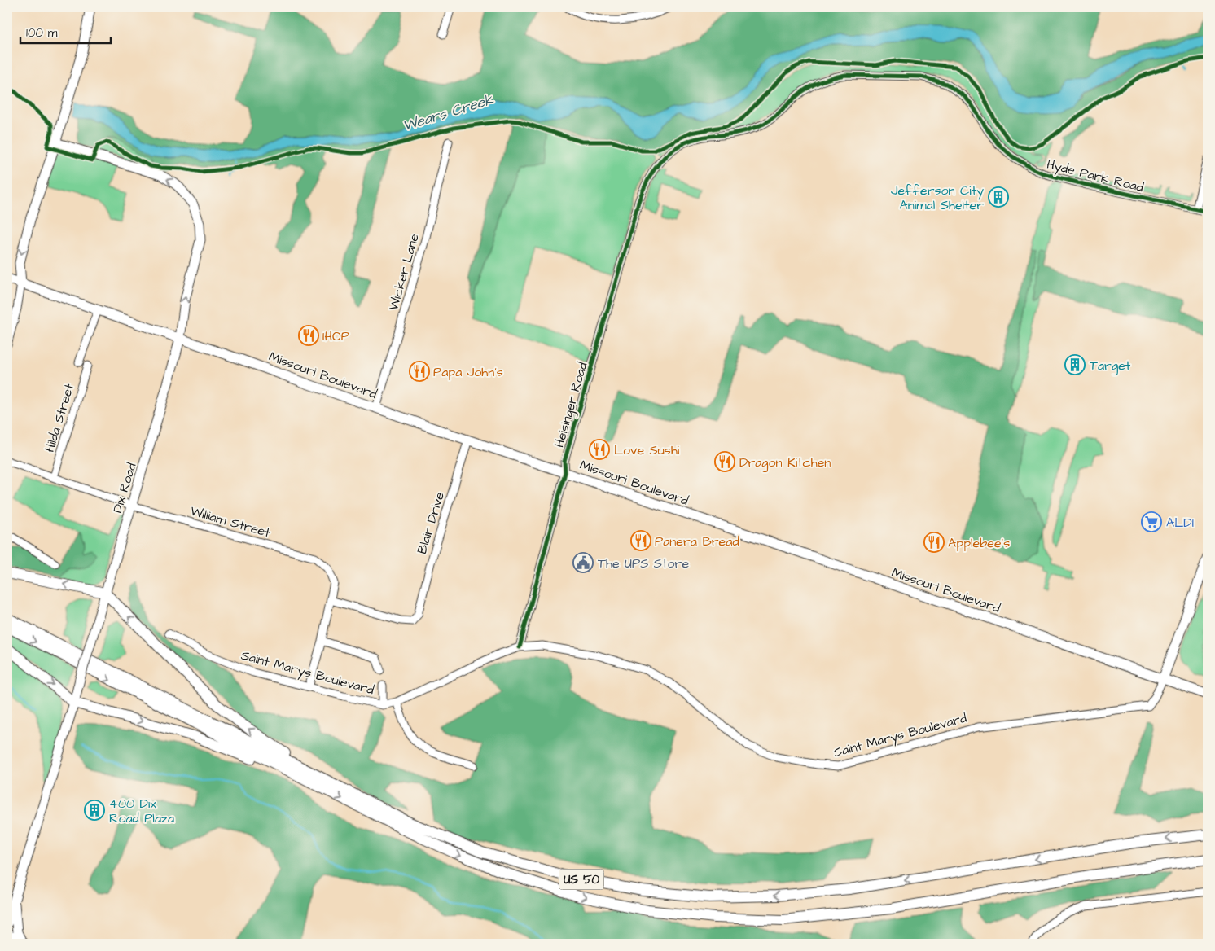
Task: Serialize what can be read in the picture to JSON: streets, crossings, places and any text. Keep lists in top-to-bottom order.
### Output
{
  "streets": {
    "highway": ["US 50"],
    "main road": ["Missouri Boulevard", "Dix Road"],
    "street": [
      "Hyde Park Road",
      "Wicker Lane",
      "Heisinger Road",
      "Hilda Street",
      "William Street",
      "Blair Drive",
      "Saint Marys Boulevard"
    ]
  },
  "crossings": [
    ["Hyde Park Road", "Heisinger Road"],
    ["Wicker Lane", "Missouri Boulevard"],
    ["Missouri Boulevard", "Heisinger Road"],
    ["Missouri Boulevard", "Dix Road"],
    ["Missouri Boulevard", "Blair Drive"],
    ["Missouri Boulevard", "Saint Marys Boulevard"],
    ["Heisinger Road", "Saint Marys Boulevard"],
    ["Hilda Street", "William Street"],
    ["Dix Road", "William Street"],
    ["William Street", "Blair Drive"],
    ["William Street", "Saint Marys Boulevard"]
  ],
  "water": ["Wears Creek"],
  "places": {
    "building": ["Jefferson City Animal Shelter", "Target", "400 Dix Road Plaza"],
    "restaurant": [
      "IHOP",
      "Papa John's",
      "Love Sushi",
      "Dragon Kitchen",
      "Panera Bread",
      "Applebee's"
    ],
    "supermarket": ["ALDI"],
    "public building": ["The UPS Store"]
  },
  "scale_bar": "100 m"
}
